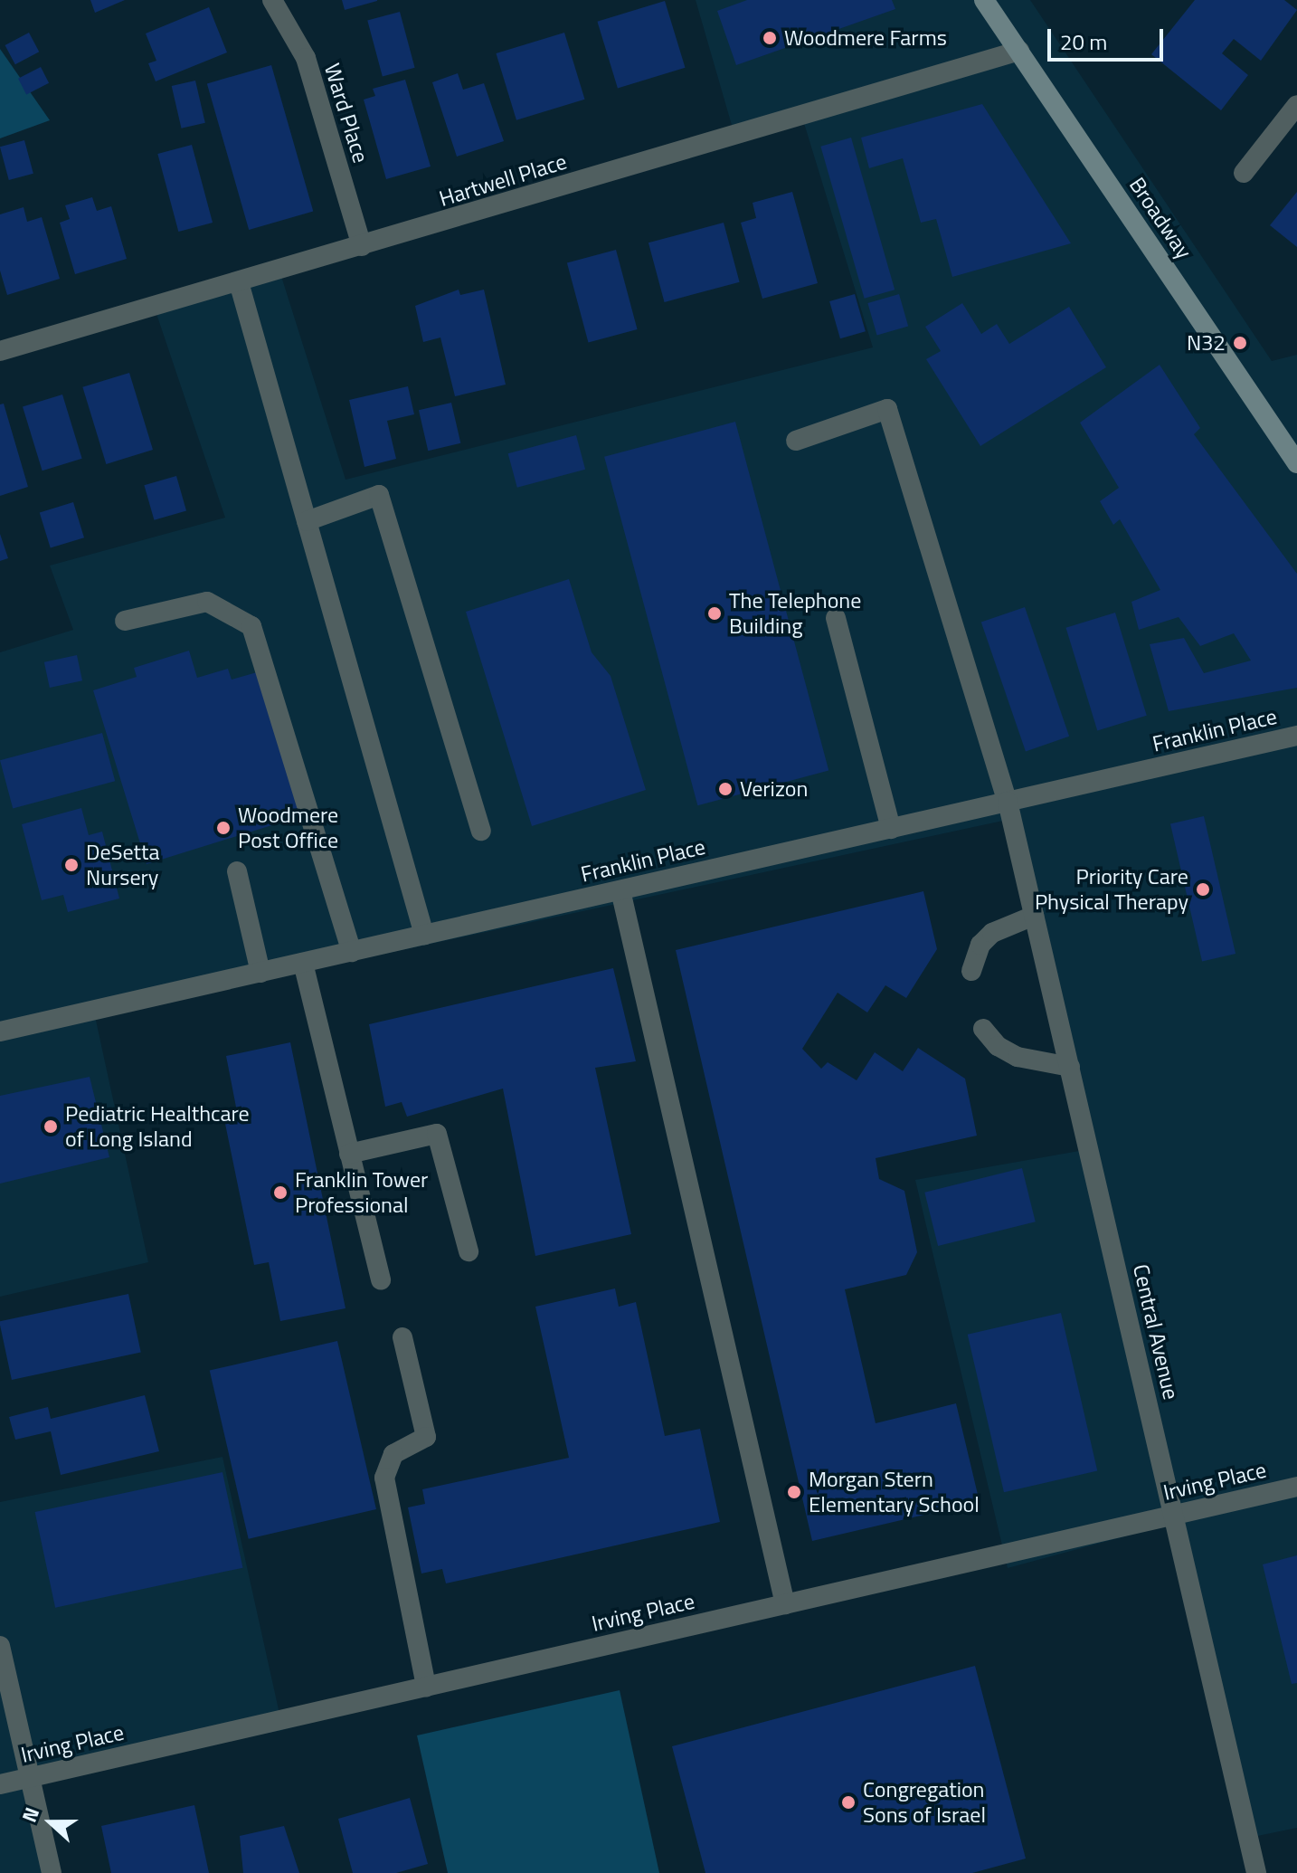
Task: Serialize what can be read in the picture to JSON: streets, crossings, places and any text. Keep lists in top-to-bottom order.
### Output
{
  "streets": {
    "main road": ["Broadway"],
    "street": [
      "Ward Place",
      "Hartwell Place",
      "Franklin Place",
      "Central Avenue",
      "Irving Place"
    ]
  },
  "crossings": [
    ["Ward Place", "Hartwell Place"],
    ["Hartwell Place", "Broadway"],
    ["Franklin Place", "Central Avenue"],
    ["Central Avenue", "Irving Place"]
  ],
  "places": [
    "Woodmere Farms",
    "N32",
    "The Telephone Building",
    "Verizon",
    "Woodmere Post Office",
    "DeSetta Nursery",
    "Priority Care Physical Therapy",
    "Pediatric Healthcare of Long Island",
    "Franklin Tower Professional",
    "Morgan Stern Elementary School",
    "Congregation Sons of Israel"
  ],
  "scale_bar": "20 m",
  "north": "left"
}
